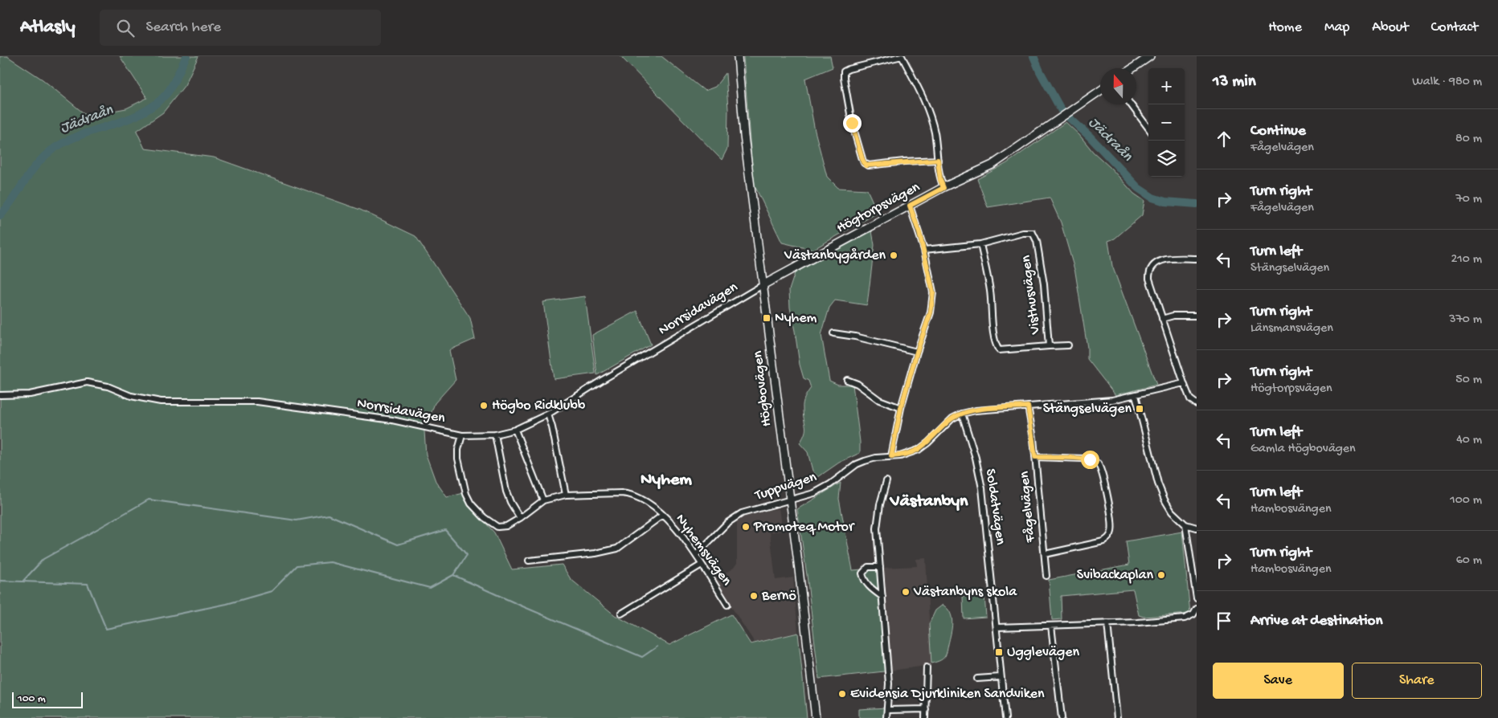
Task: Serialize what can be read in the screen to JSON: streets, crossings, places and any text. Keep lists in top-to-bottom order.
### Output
{
  "streets": {
    "main road": ["Högtorpsvägen", "Högbovägen"],
    "street": [
      "Visthusvägen",
      "Norrsidavägen",
      "Tuppvägen",
      "Soldatvägen",
      "Fågelvägen",
      "Nyhemsvägen"
    ]
  },
  "crossings": [
    ["Högtorpsvägen", "Norrsidavägen"],
    ["Högtorpsvägen", "Högbovägen"],
    ["Norrsidavägen", "Högbovägen"],
    ["Högbovägen", "Tuppvägen"],
    ["Tuppvägen", "Nyhemsvägen"]
  ],
  "districts": ["Nyhem", "Västanbyn"],
  "water": ["Jädraån"],
  "places": {
    "other": [
      "Västanbygården",
      "Högbo Ridklubb",
      "Promoteq Motor",
      "Svibackaplan",
      "Västanbyns skola",
      "Bernö",
      "Evidensia Djurkliniken Sandviken"
    ],
    "transit": ["Nyhem", "Stängselvägen", "Ugglevägen"]
  },
  "scale_bar": "100 m",
  "north": "top",
  "page": {
    "header": "Atlasly",
    "search": "Search here",
    "nav": [
      "Home",
      "Map",
      "About",
      "Contact"
    ],
    "heading": ["13 min", "Walk · 980 m"],
    "map_buttons": ["+", "−"],
    "list": [
      ["Continue", "Fågelvägen", "80 m"],
      ["Turn right", "Fågelvägen", "70 m"],
      ["Turn left", "Stängselvägen", "210 m"],
      ["Turn right", "Länsmansvägen", "370 m"],
      ["Turn right", "Högtorpsvägen", "50 m"],
      ["Turn left", "Gamla Högbovägen", "40 m"],
      ["Turn left", "Hambosvängen", "100 m"],
      ["Turn right", "Hambosvängen", "60 m"],
      "Arrive at destination"
    ],
    "buttons": ["Save", "Share"],
    "scale": "100 m"
  }
}
